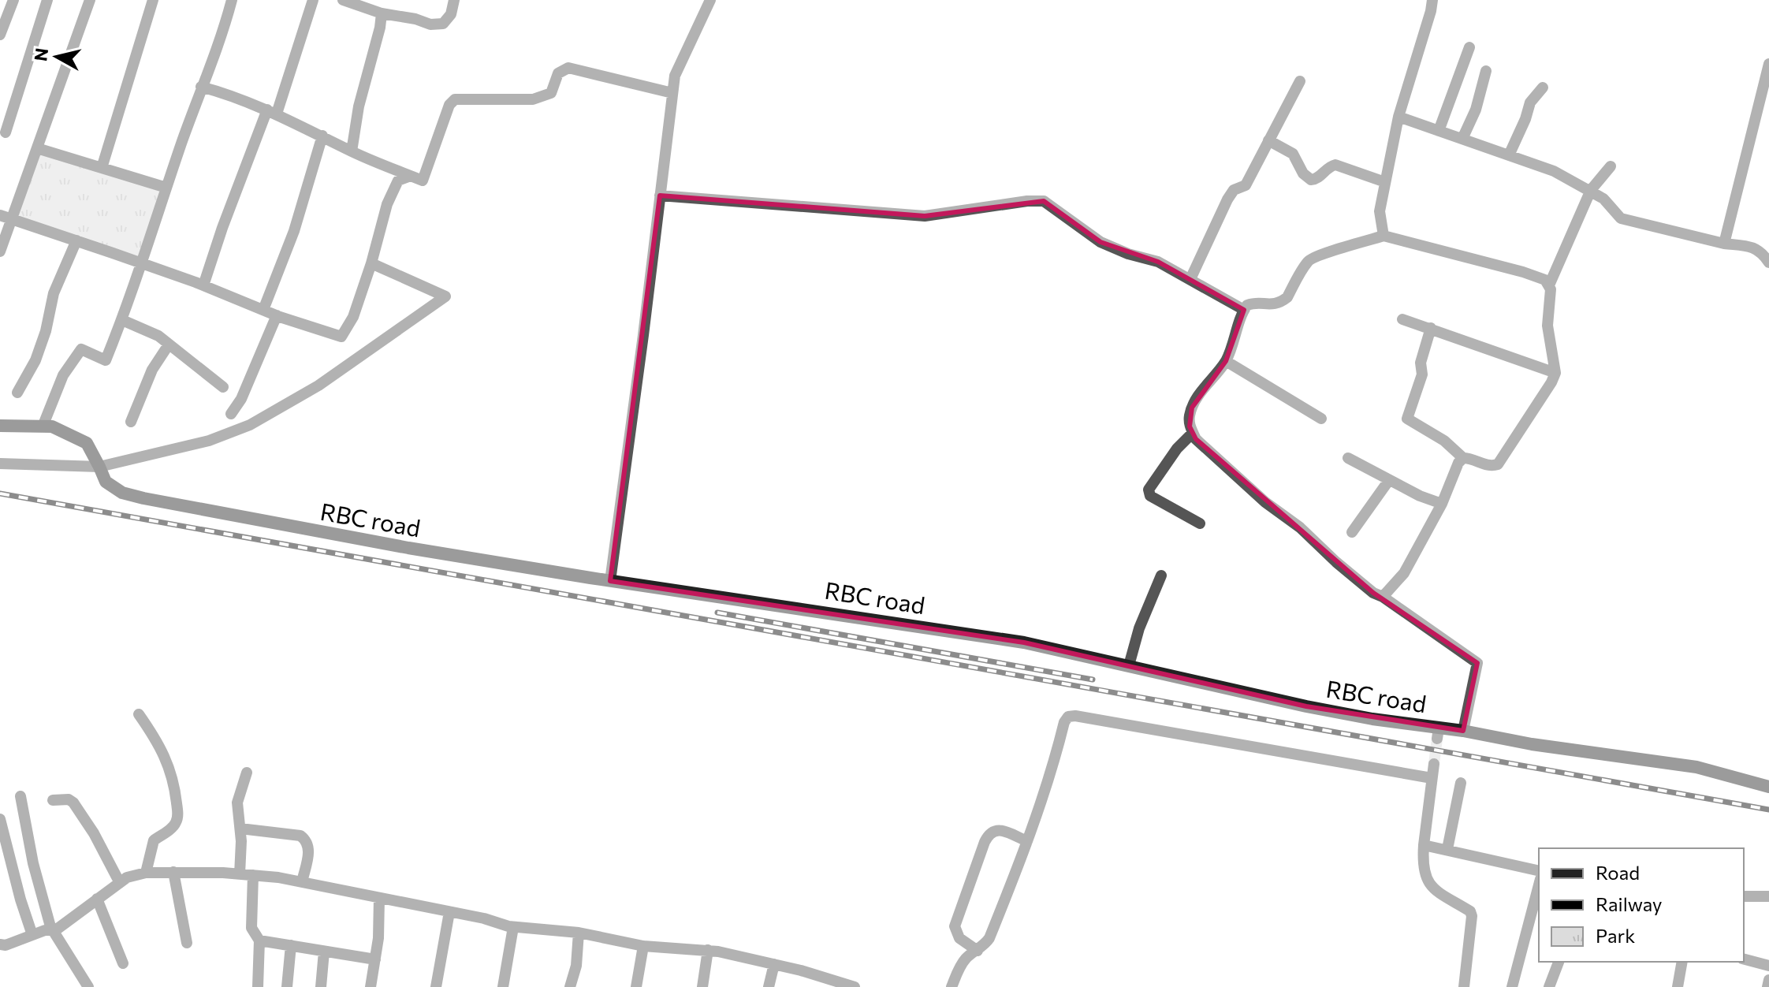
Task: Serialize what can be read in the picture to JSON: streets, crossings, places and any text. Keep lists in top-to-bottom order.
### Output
{
  "streets": {
    "street": ["RBC road"]
  },
  "legend": ["Road", "Railway", "Park"],
  "north": "left"
}
